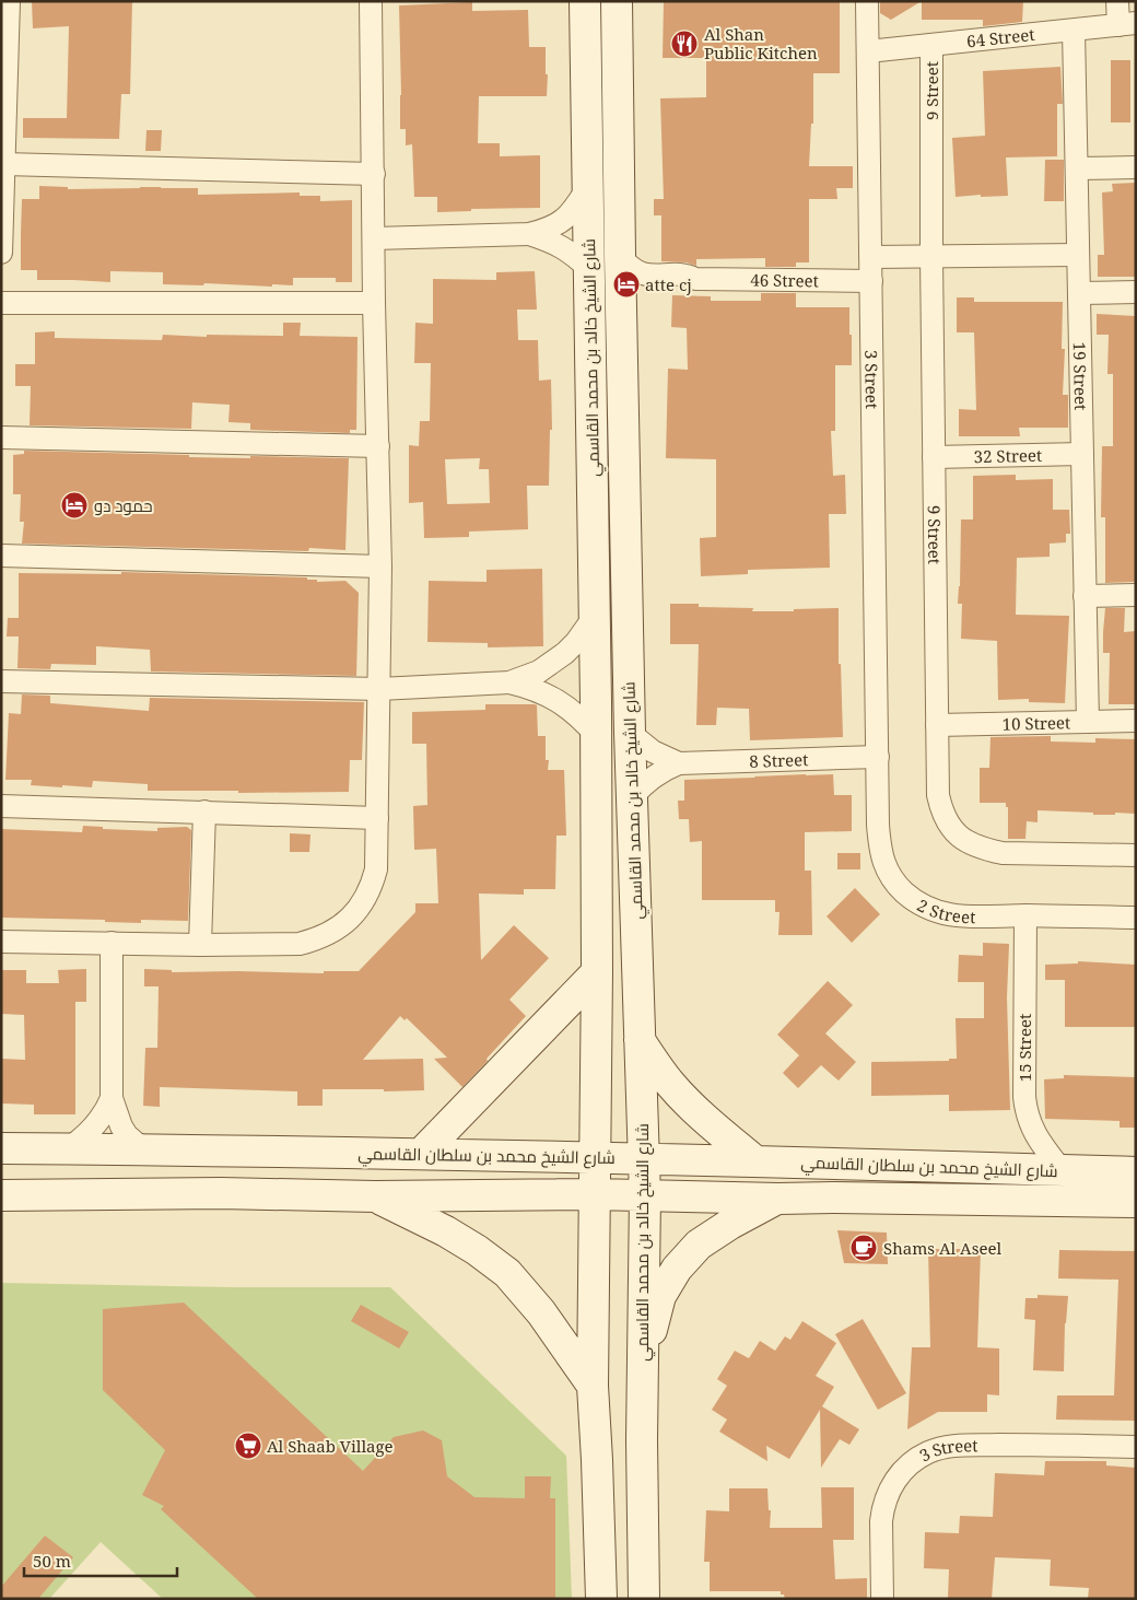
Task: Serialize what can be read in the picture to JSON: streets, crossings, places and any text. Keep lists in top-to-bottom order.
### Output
{
  "streets": {
    "main road": ["شارع الشيخ خالد بن محمد القاسمي", "شارع الشيخ محمد بن سلطان القاسمي"],
    "street": [
      "64 Street",
      "9 Street",
      "46 Street",
      "19 Street",
      "3 Street",
      "32 Street",
      "10 Street",
      "8 Street",
      "2 Street",
      "15 Street"
    ]
  },
  "crossings": [
    ["64 Street", "9 Street"],
    ["64 Street", "19 Street"],
    ["64 Street", "3 Street"],
    ["9 Street", "32 Street"],
    ["9 Street", "10 Street"],
    ["46 Street", "شارع الشيخ خالد بن محمد القاسمي"],
    ["46 Street", "3 Street"],
    ["شارع الشيخ خالد بن محمد القاسمي", "8 Street"],
    ["شارع الشيخ خالد بن محمد القاسمي", "شارع الشيخ محمد بن سلطان القاسمي"],
    ["19 Street", "32 Street"],
    ["19 Street", "10 Street"],
    ["3 Street", "8 Street"],
    ["3 Street", "2 Street"],
    ["8 Street", "2 Street"],
    ["2 Street", "15 Street"],
    ["15 Street", "شارع الشيخ محمد بن سلطان القاسمي"]
  ],
  "places": {
    "restaurant": ["Al Shan Public Kitchen"],
    "hotel": ["atte cj", "حمود دو"],
    "cafe": ["Shams Al Aseel"],
    "supermarket": ["Al Shaab Village"]
  },
  "scale_bar": "50 m"
}
